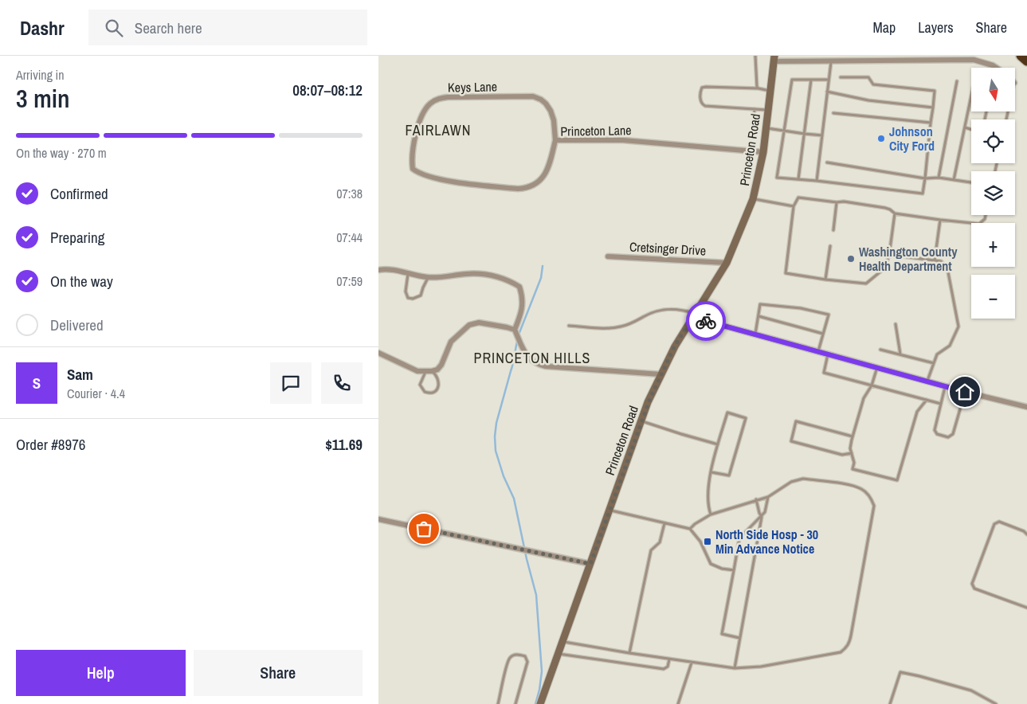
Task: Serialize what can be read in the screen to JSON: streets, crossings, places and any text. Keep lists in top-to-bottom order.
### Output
{
  "streets": {
    "street": [
      "Keys Lane",
      "Princeton Lane",
      "Princeton Road",
      "Cretsinger Drive"
    ]
  },
  "crossings": [
    ["Keys Lane", "Princeton Lane"],
    ["Princeton Lane", "Princeton Road"],
    ["Princeton Road", "Cretsinger Drive"]
  ],
  "districts": ["FAIRLAWN", "PRINCETON HILLS"],
  "places": {
    "other": ["Johnson City Ford", "Washington County Health Department"],
    "transit": ["North Side Hosp - 30 Min Advance Notice"]
  },
  "north": "bottom",
  "page": {
    "header": "Dashr",
    "search": "Search here",
    "nav": ["Map", "Layers", "Share"],
    "heading": ["3 min", "Arriving in", "08:07–08:12"],
    "panel": [
      "Sam",
      "Courier · 4.4",
      "Order #8976",
      "$11.69"
    ],
    "map_buttons": ["+", "−"],
    "bar": "On the way · 270 m",
    "list": [
      ["Confirmed", "07:38"],
      ["Preparing", "07:44"],
      ["On the way", "07:59"],
      "Delivered"
    ],
    "round": "S",
    "buttons": ["Help", "Share"]
  }
}
